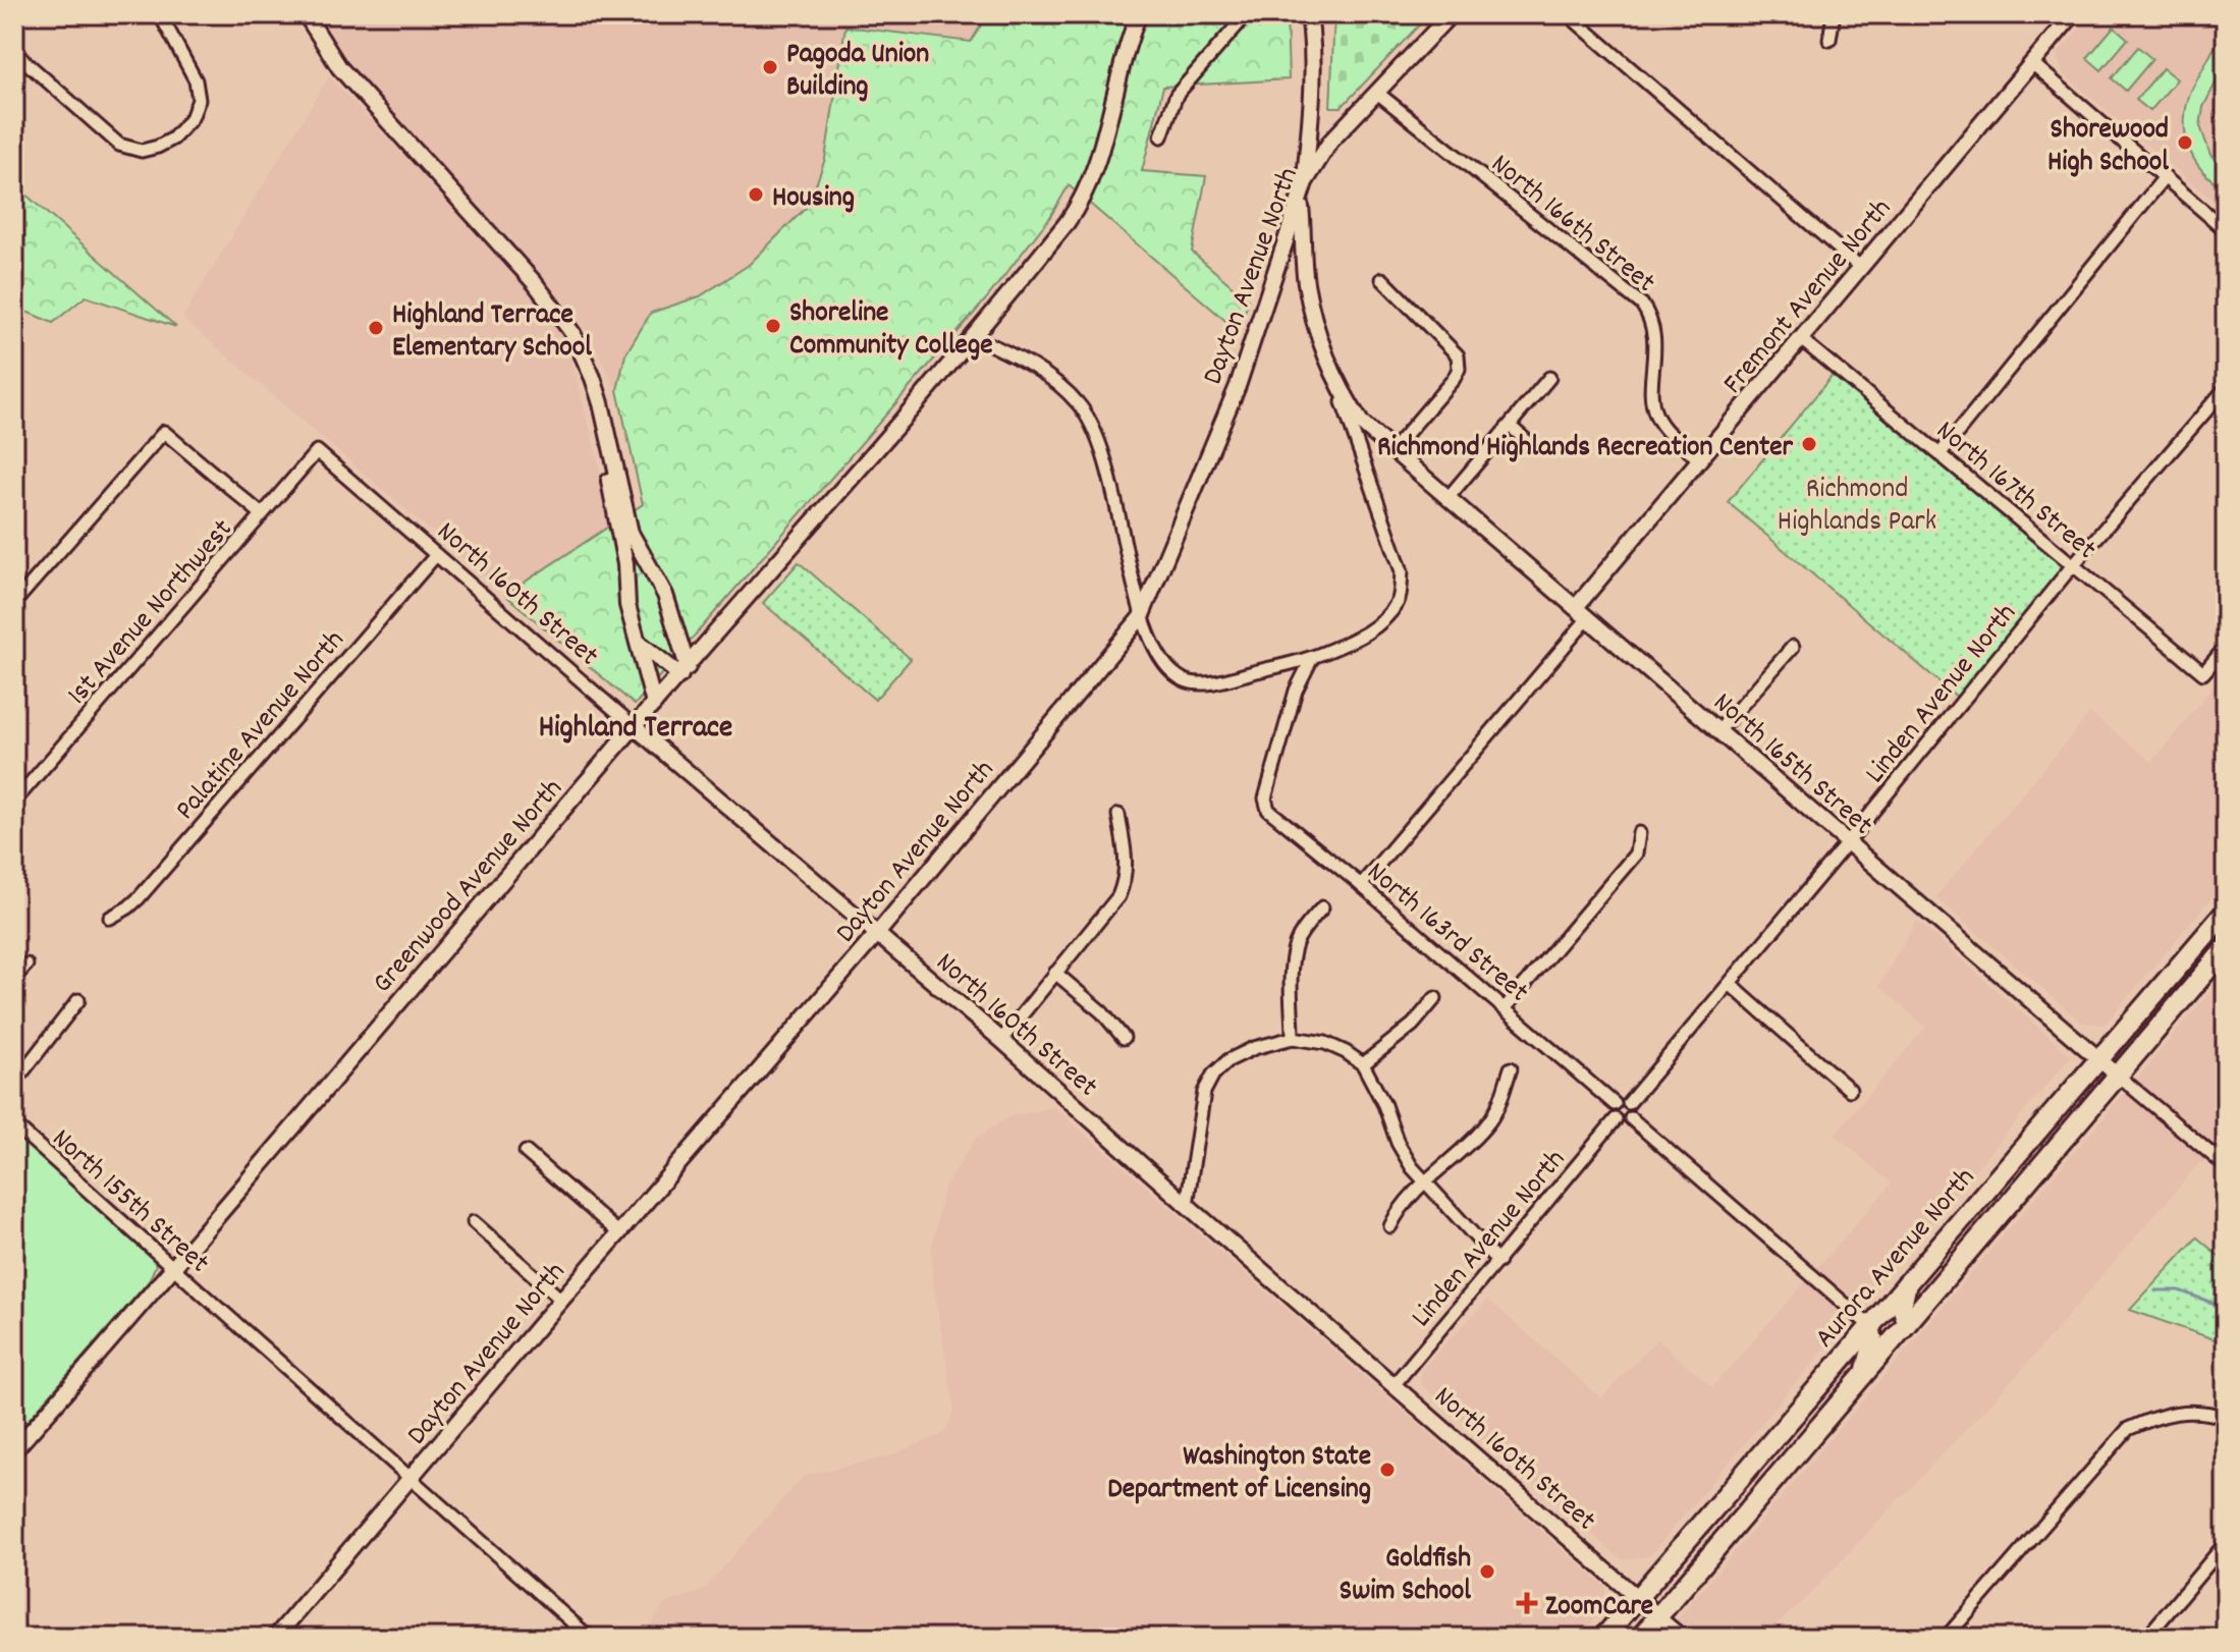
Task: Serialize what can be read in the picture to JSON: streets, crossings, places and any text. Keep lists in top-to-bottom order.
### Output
{
  "streets": {
    "main road": ["Aurora Avenue North"],
    "street": [
      "North 166th Street",
      "Dayton Avenue North",
      "Fremont Avenue North",
      "North 167th Street",
      "North 160th Street",
      "1st Avenue Northwest",
      "Linden Avenue North",
      "Palatine Avenue North",
      "North 165th Street",
      "Greenwood Avenue North",
      "North 163rd Street",
      "North 155th Street"
    ]
  },
  "crossings": [
    ["North 166th Street", "Dayton Avenue North"],
    ["North 166th Street", "Fremont Avenue North"],
    ["Dayton Avenue North", "North 160th Street"],
    ["Dayton Avenue North", "North 165th Street"],
    ["Dayton Avenue North", "North 155th Street"],
    ["Fremont Avenue North", "North 167th Street"],
    ["Fremont Avenue North", "North 165th Street"],
    ["North 167th Street", "Linden Avenue North"],
    ["North 160th Street", "1st Avenue Northwest"],
    ["North 160th Street", "Linden Avenue North"],
    ["North 160th Street", "Palatine Avenue North"],
    ["North 160th Street", "Greenwood Avenue North"],
    ["North 160th Street", "Aurora Avenue North"],
    ["Linden Avenue North", "North 165th Street"],
    ["Linden Avenue North", "North 163rd Street"],
    ["North 165th Street", "Aurora Avenue North"],
    ["Greenwood Avenue North", "North 155th Street"]
  ],
  "districts": ["Highland Terrace"],
  "parks": ["Richmond Highlands Park"],
  "places": {
    "other": [
      "Pagoda Union Building",
      "Shorewood High School",
      "Housing",
      "Shoreline Community College",
      "Highland Terrace Elementary School",
      "Richmond Highlands Recreation Center",
      "Washington State Department of Licensing",
      "Goldfish Swim School"
    ],
    "health": ["ZoomCare"]
  }
}
